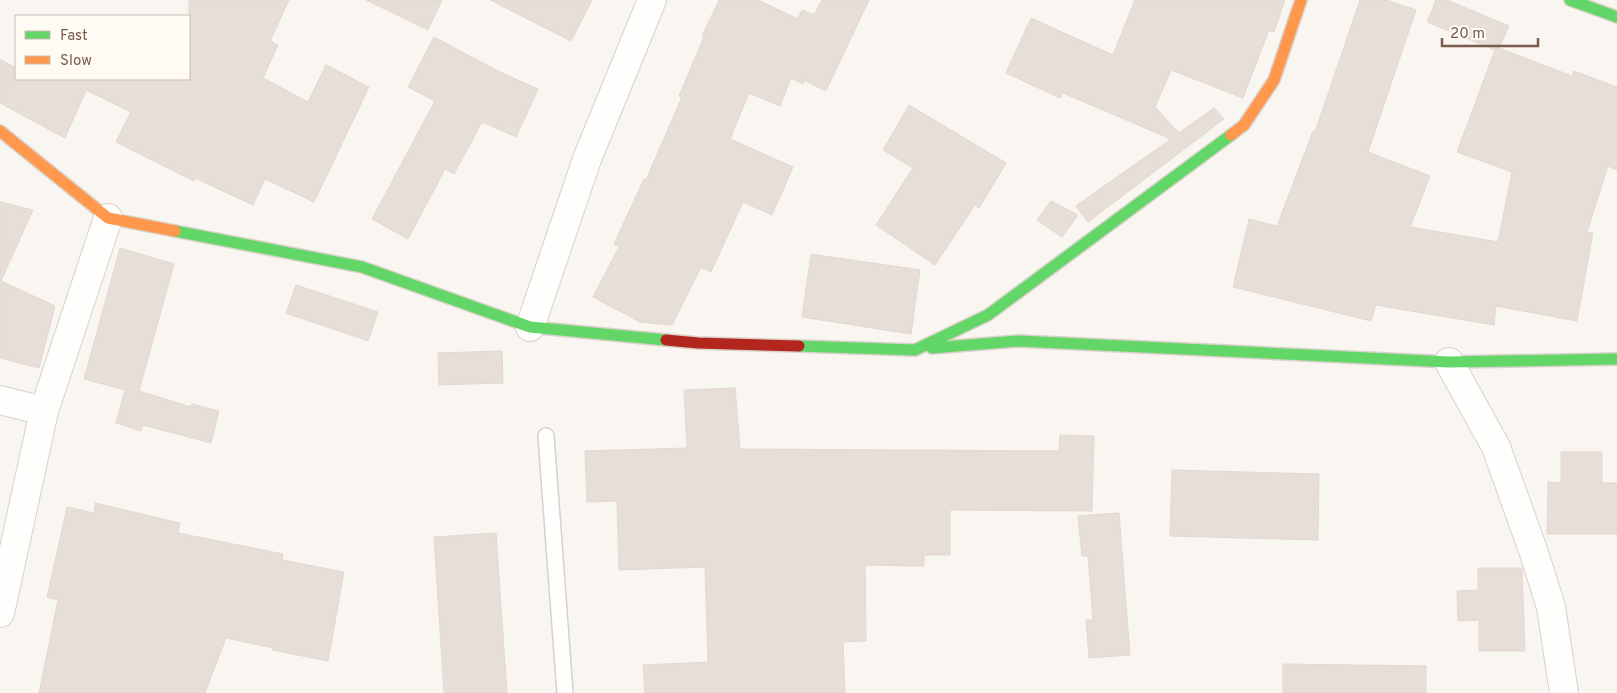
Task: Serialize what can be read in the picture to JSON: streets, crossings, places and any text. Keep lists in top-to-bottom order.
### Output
{
  "legend": ["Fast", "Slow"],
  "scale_bar": "20 m"
}
